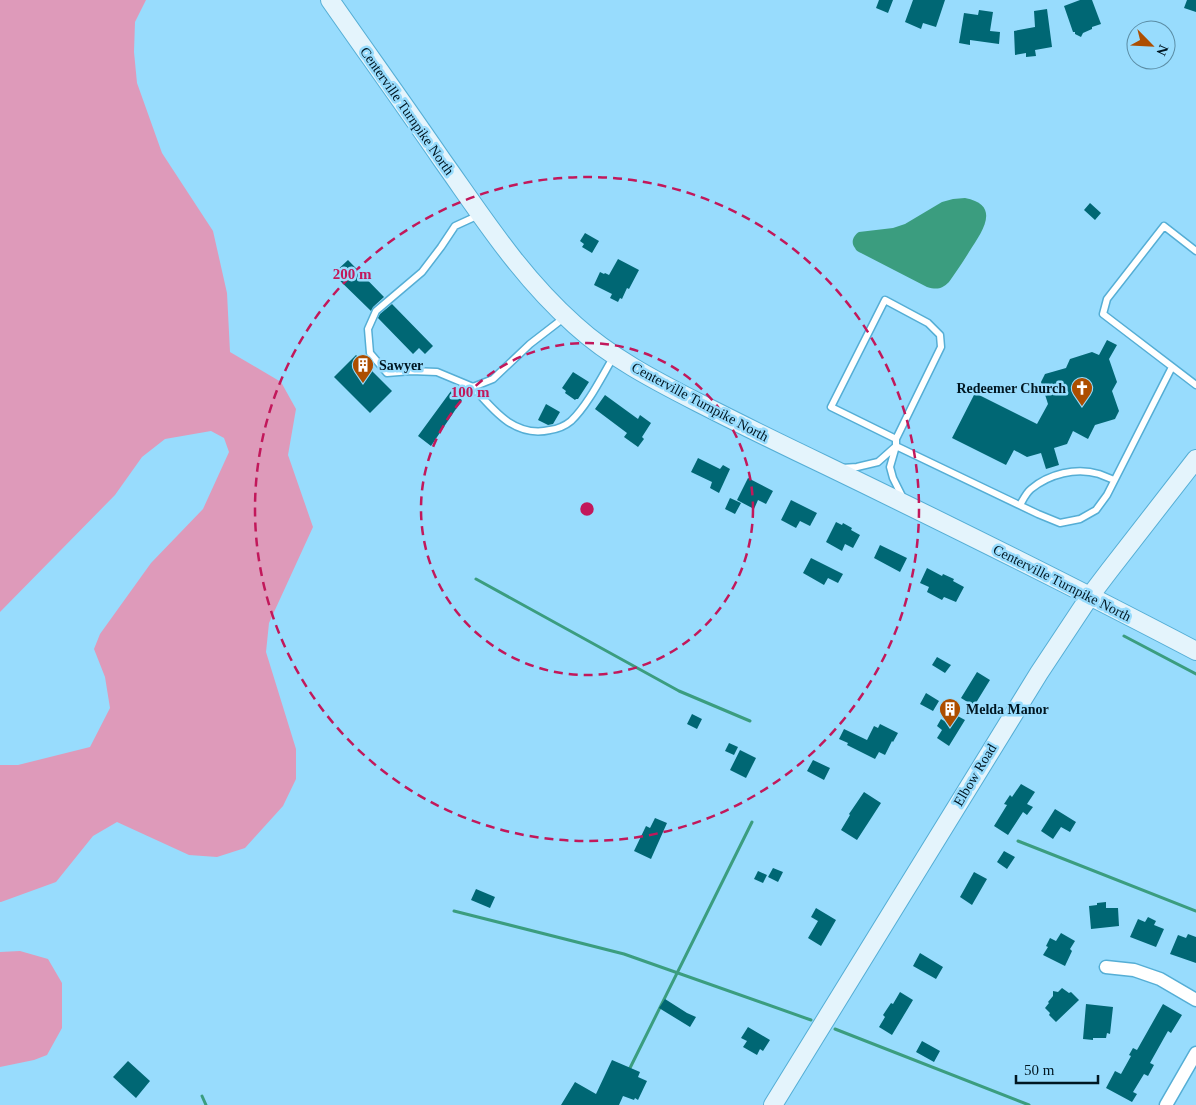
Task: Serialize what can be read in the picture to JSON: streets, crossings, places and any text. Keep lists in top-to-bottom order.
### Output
{
  "streets": {
    "main road": ["Centerville Turnpike North", "Elbow Road"]
  },
  "crossings": [
    ["Centerville Turnpike North", "Elbow Road"]
  ],
  "places": {
    "building": ["Sawyer", "Melda Manor"],
    "church": ["Redeemer Church"]
  },
  "scale_bar": "50 m",
  "north": "bottom right",
  "rings": ["200 m", "100 m"]
}
